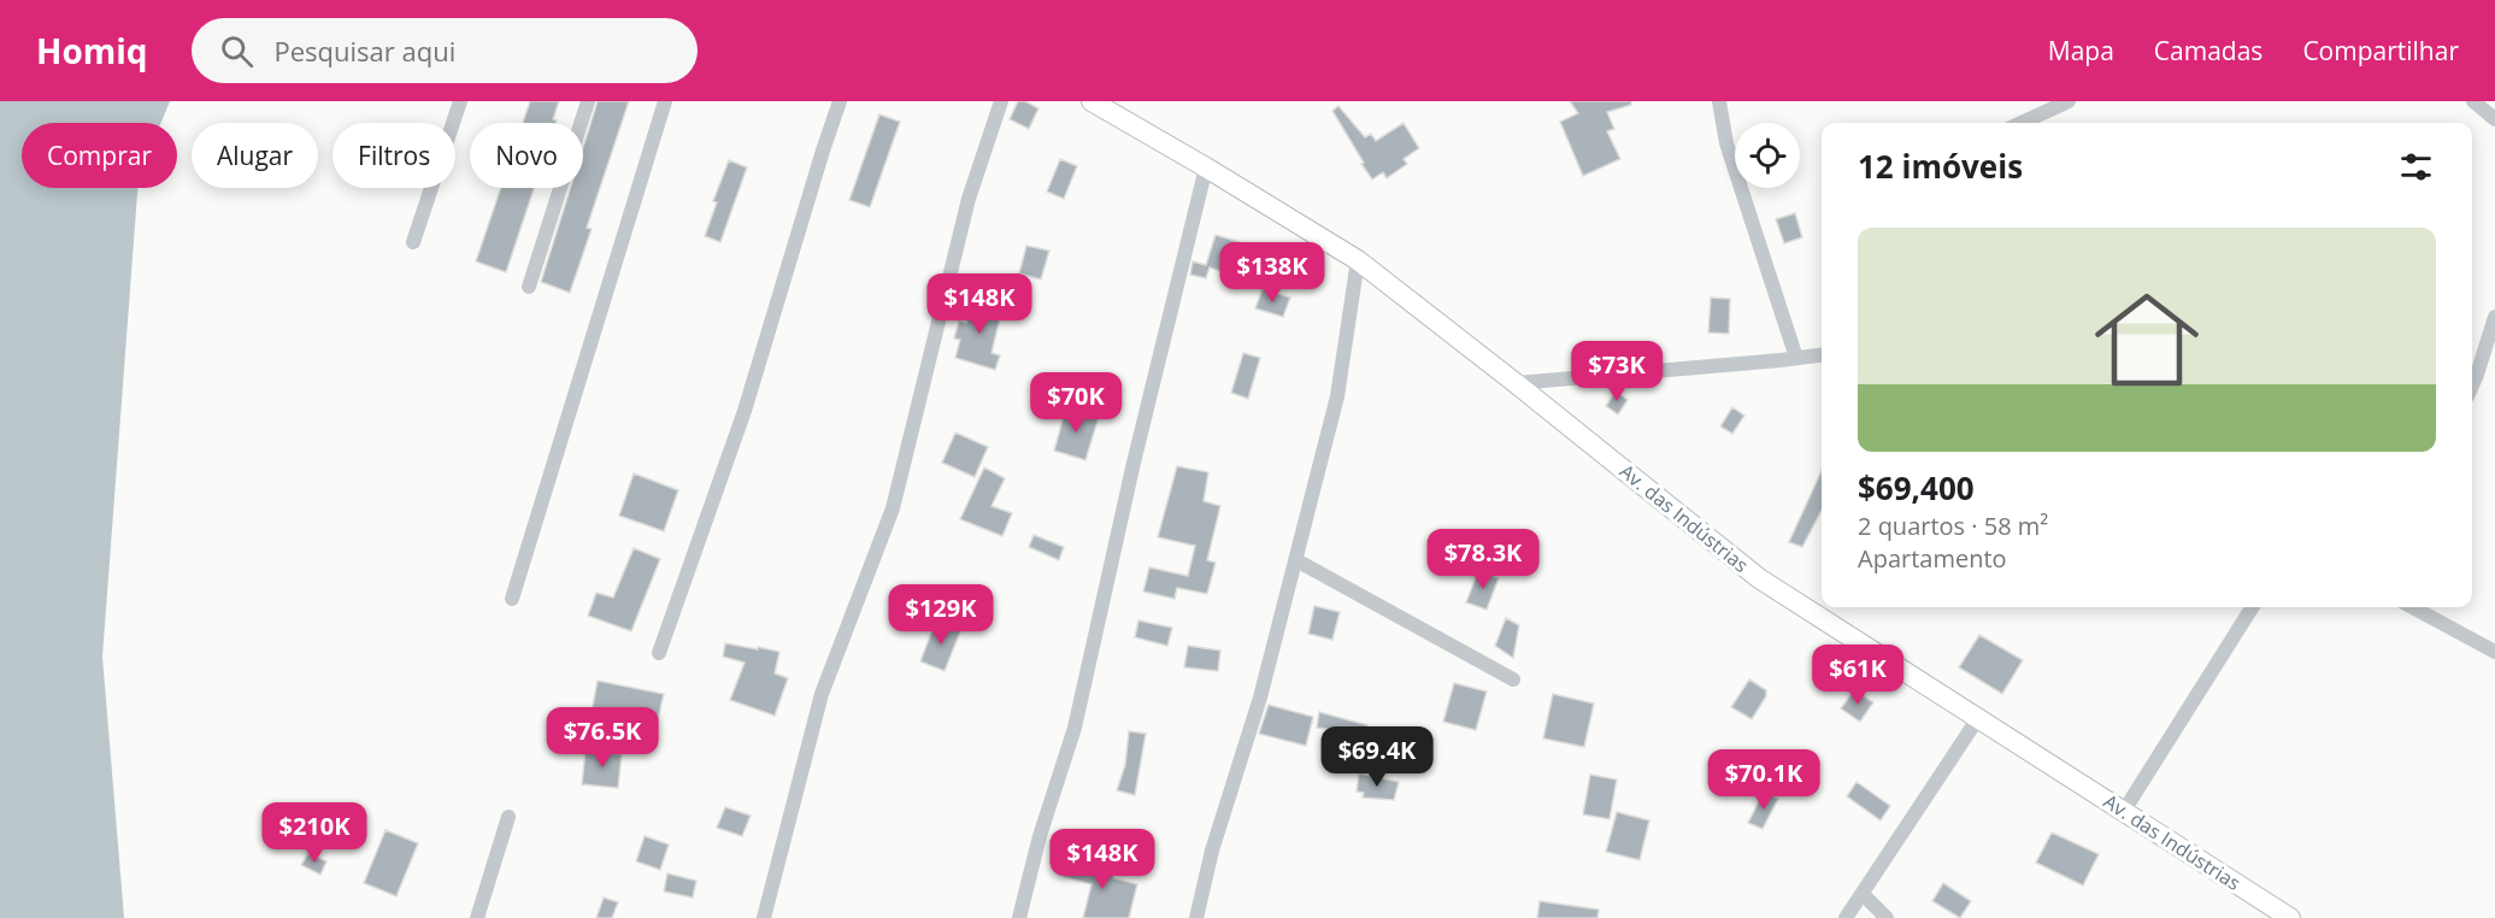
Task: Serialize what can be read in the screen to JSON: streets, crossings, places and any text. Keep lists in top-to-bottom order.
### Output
{
  "streets": {
    "street": ["Av. das Indústrias"]
  },
  "page": {
    "header": "Homiq",
    "search": "Pesquisar aqui",
    "nav": ["Mapa", "Camadas", "Compartilhar"],
    "chip": [
      "Comprar",
      "Alugar",
      "Filtros",
      "Novo"
    ],
    "heading": "12 imóveis",
    "list": [
      {
        "name": "$69,400",
        "note": "2 quartos · 58 m² · Apartamento"
      }
    ],
    "price": [
      "$138K",
      "$148K",
      "$73K",
      "$70K",
      "$78.3K",
      "$129K",
      "$61K",
      "$76.5K",
      "$69.4K",
      "$70.1K",
      "$210K",
      "$148K"
    ]
  }
}
